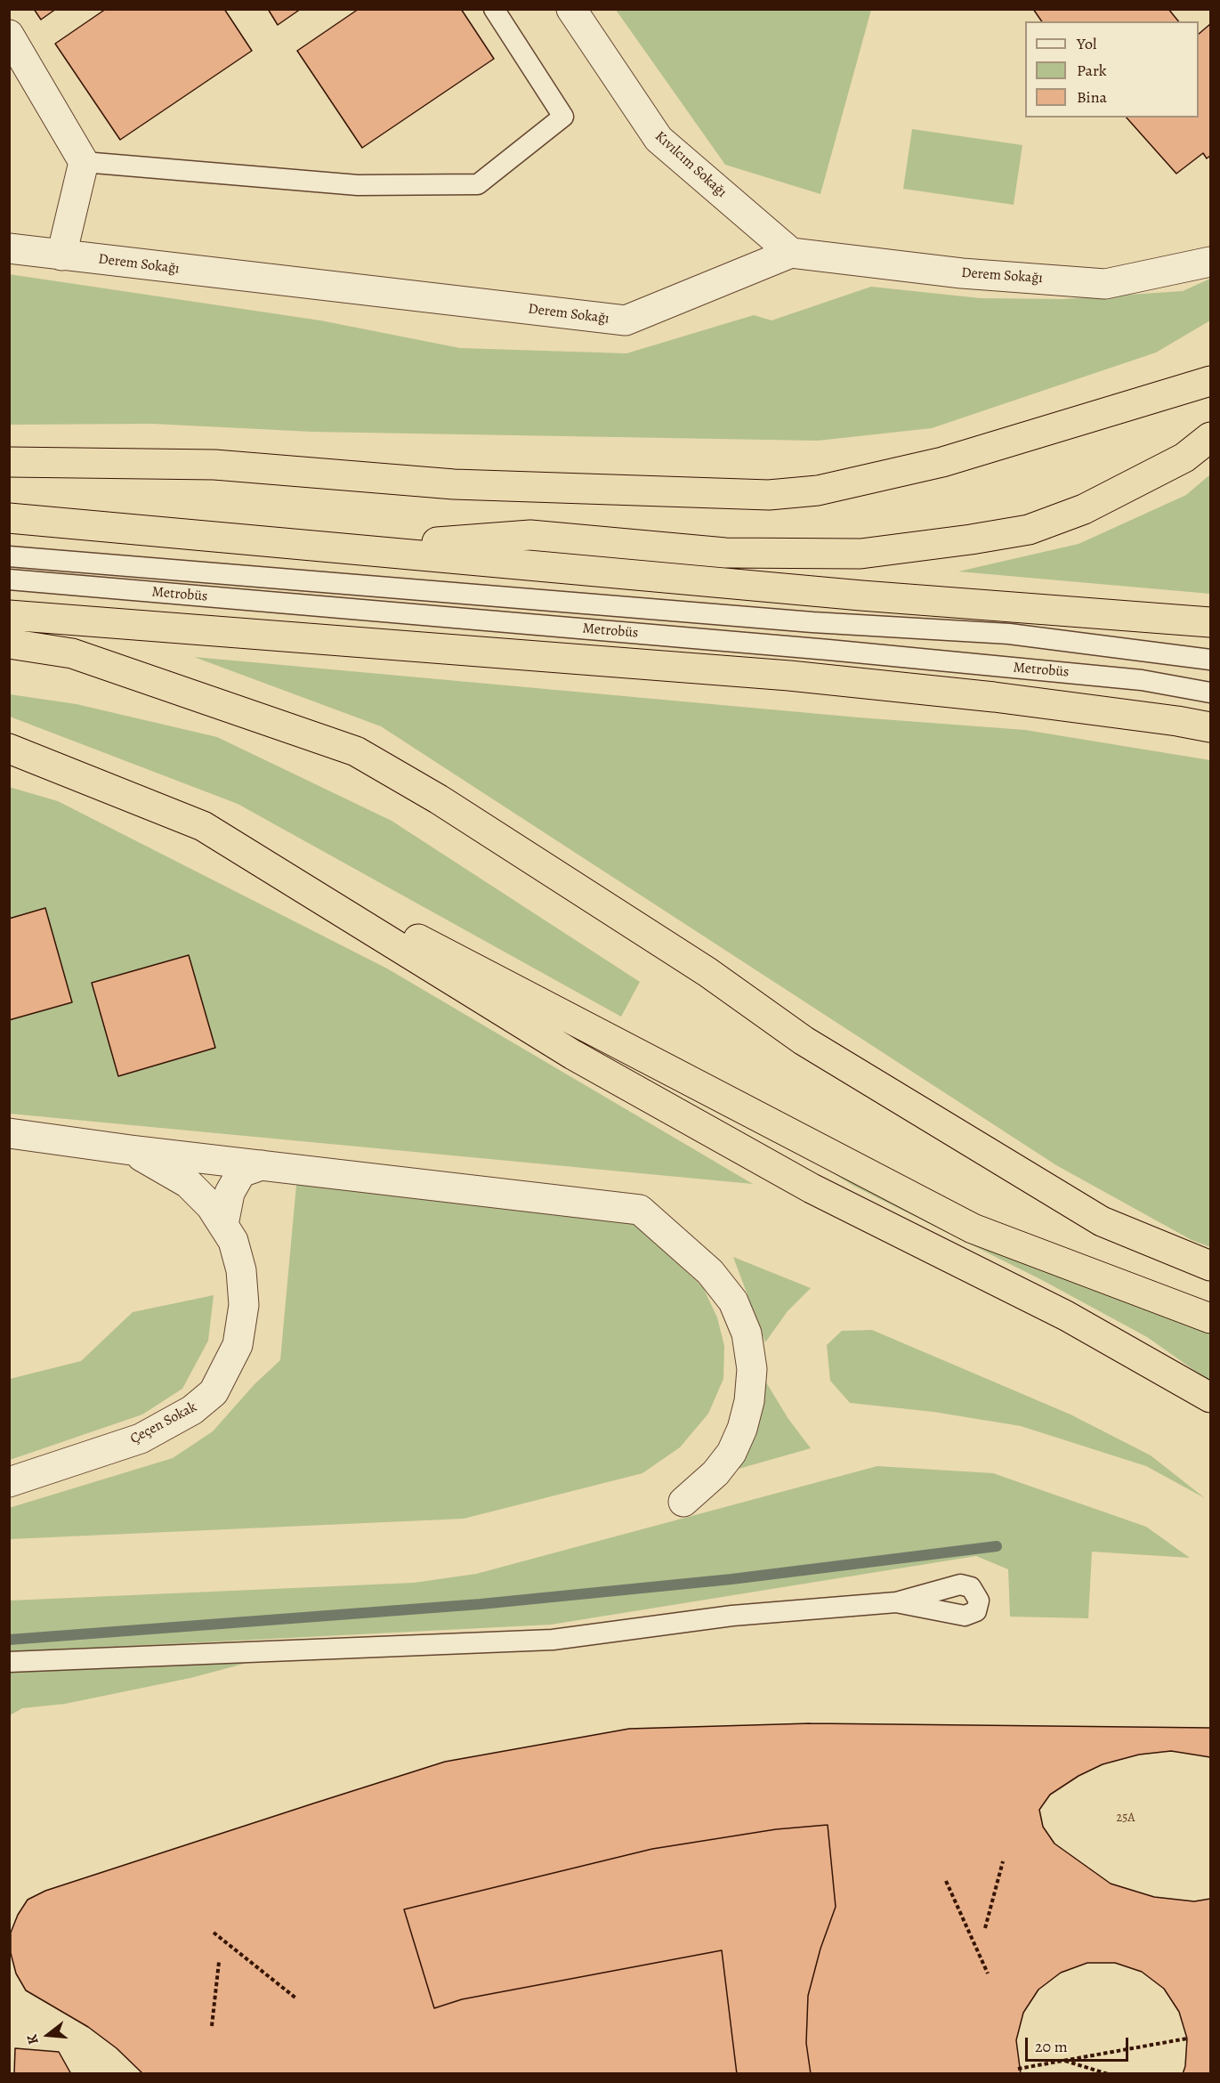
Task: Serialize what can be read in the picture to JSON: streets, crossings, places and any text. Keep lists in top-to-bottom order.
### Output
{
  "streets": {
    "street": ["Kıvılcım Sokağı", "Derem Sokağı", "Çeçen Sokak"],
    "lane": ["Metrobüs"]
  },
  "crossings": [
    ["Kıvılcım Sokağı", "Derem Sokağı"]
  ],
  "house_numbers": ["25A"],
  "legend": ["Yol", "Park", "Bina"],
  "scale_bar": "20 m",
  "north": "left"
}
